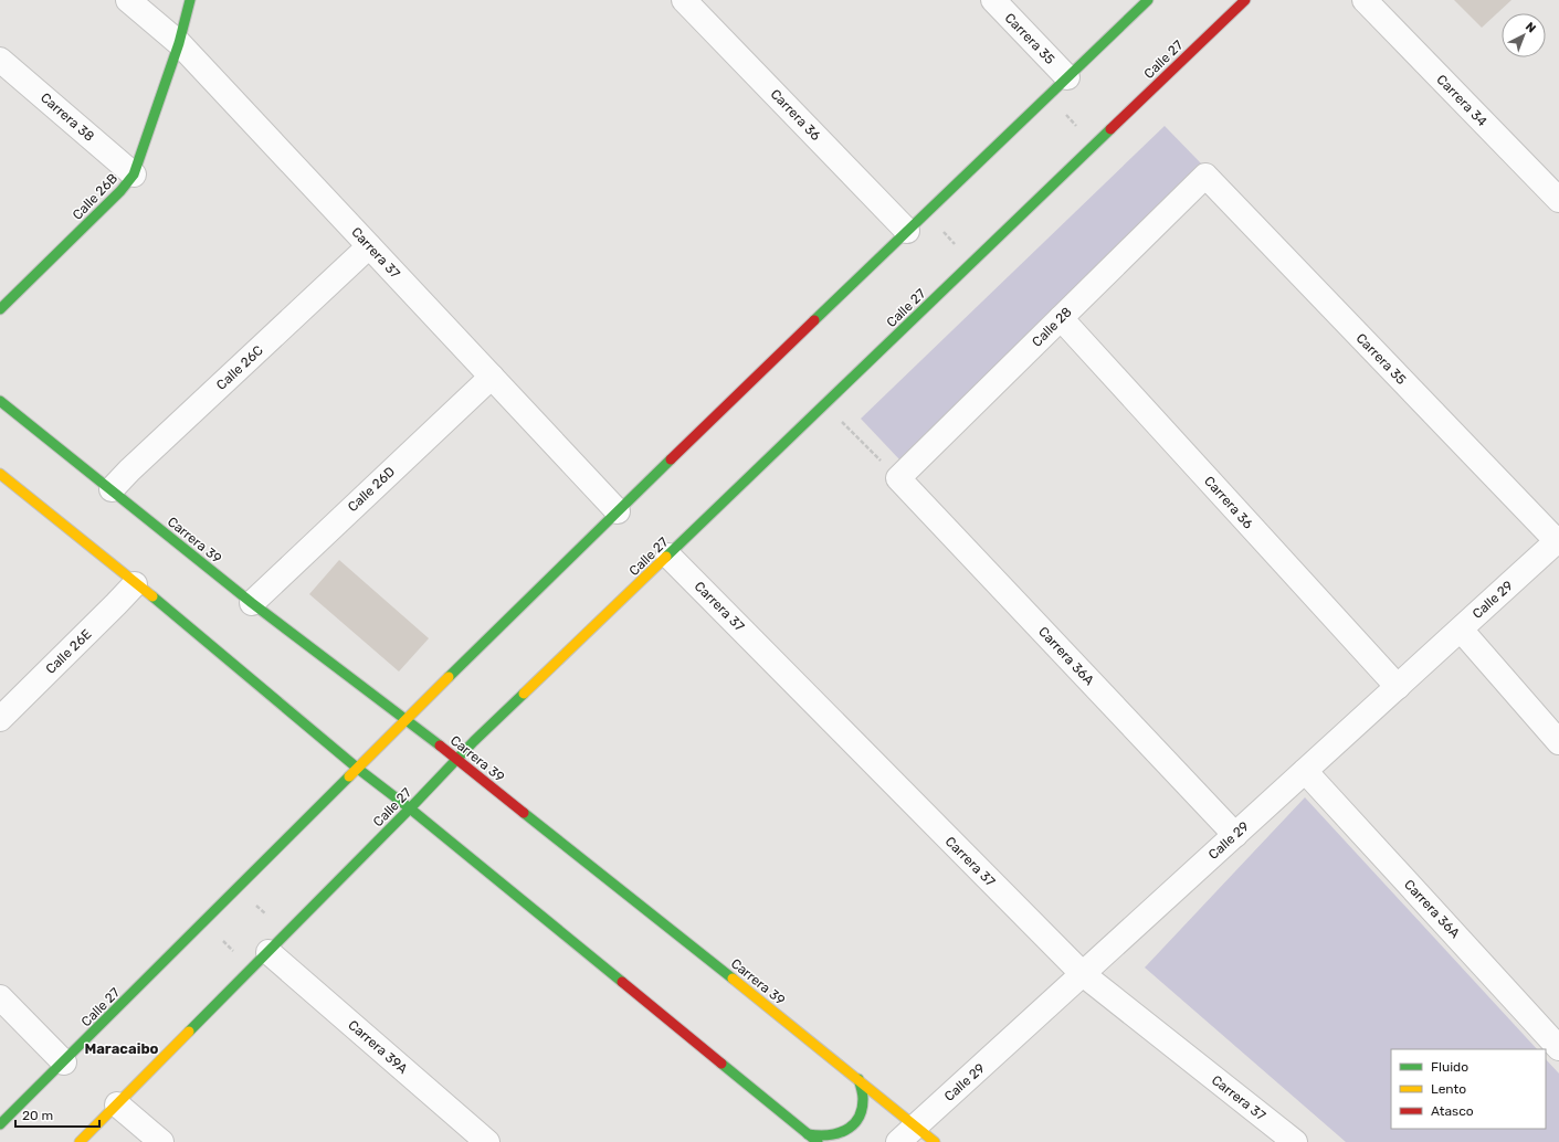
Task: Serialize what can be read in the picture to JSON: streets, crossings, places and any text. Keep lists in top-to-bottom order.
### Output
{
  "streets": {
    "main road": ["Calle 27", "Calle 26B", "Carrera 39"],
    "street": [
      "Carrera 35",
      "Carrera 34",
      "Carrera 36",
      "Carrera 38",
      "Carrera 37",
      "Calle 28",
      "Calle 26C",
      "Calle 26D",
      "Calle 29",
      "Calle 26E",
      "Carrera 36A",
      "Carrera 39A"
    ]
  },
  "crossings": [
    ["Carrera 35", "Calle 27"],
    ["Carrera 35", "Calle 28"],
    ["Carrera 35", "Calle 29"],
    ["Calle 27", "Carrera 36"],
    ["Calle 27", "Carrera 37"],
    ["Calle 27", "Carrera 39"],
    ["Calle 27", "Carrera 39A"],
    ["Carrera 36", "Calle 28"],
    ["Carrera 36", "Calle 29"],
    ["Carrera 38", "Calle 26B"],
    ["Calle 26B", "Carrera 37"],
    ["Carrera 37", "Calle 26C"],
    ["Carrera 37", "Calle 26D"],
    ["Carrera 37", "Calle 29"],
    ["Calle 28", "Carrera 36A"],
    ["Calle 26C", "Carrera 39"],
    ["Calle 26D", "Carrera 39"],
    ["Carrera 39", "Calle 29"],
    ["Calle 29", "Carrera 36A"]
  ],
  "districts": ["Maracaibo"],
  "legend": ["Fluido", "Lento", "Atasco"],
  "scale_bar": "20 m",
  "north": "top right"
}
